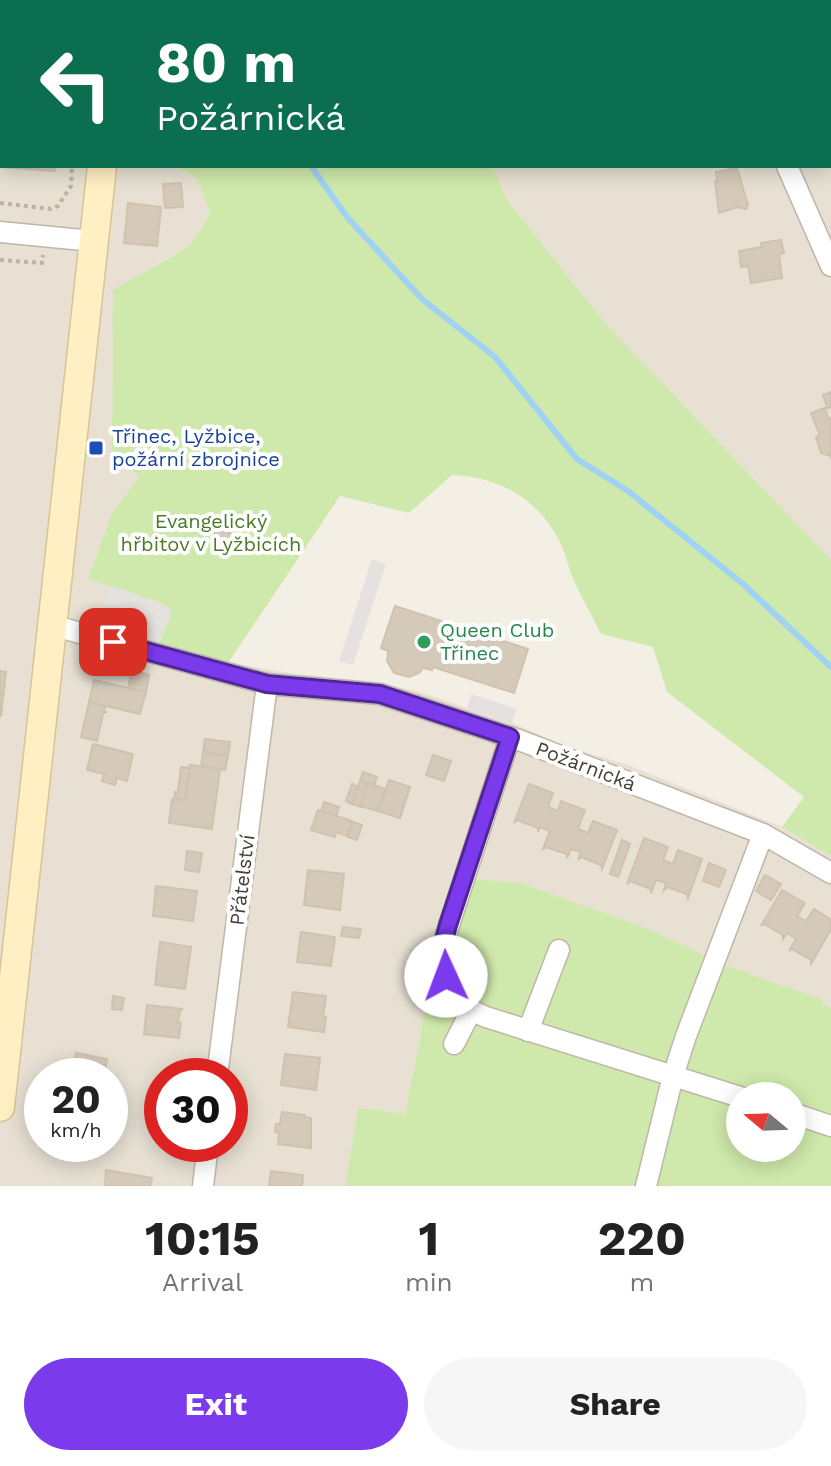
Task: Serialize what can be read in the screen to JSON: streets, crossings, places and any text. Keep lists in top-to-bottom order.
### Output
{
  "streets": {
    "street": ["Požárnická", "Přátelství"]
  },
  "crossings": [
    ["Požárnická", "Přátelství"]
  ],
  "parks": ["Evangelický hřbitov v Lyžbicích"],
  "places": {
    "transit": ["Třinec, Lyžbice, požární zbrojnice"],
    "other": ["Queen Club Třinec"]
  },
  "north": "left",
  "page": {
    "turn": ["80 m", "Požárnická"],
    "speed": "20 km/h",
    "limit": "30",
    "eta": [
      "10:15",
      "Arrival",
      "1",
      "min",
      "220",
      "m"
    ],
    "buttons": ["Exit", "Share"]
  }
}
